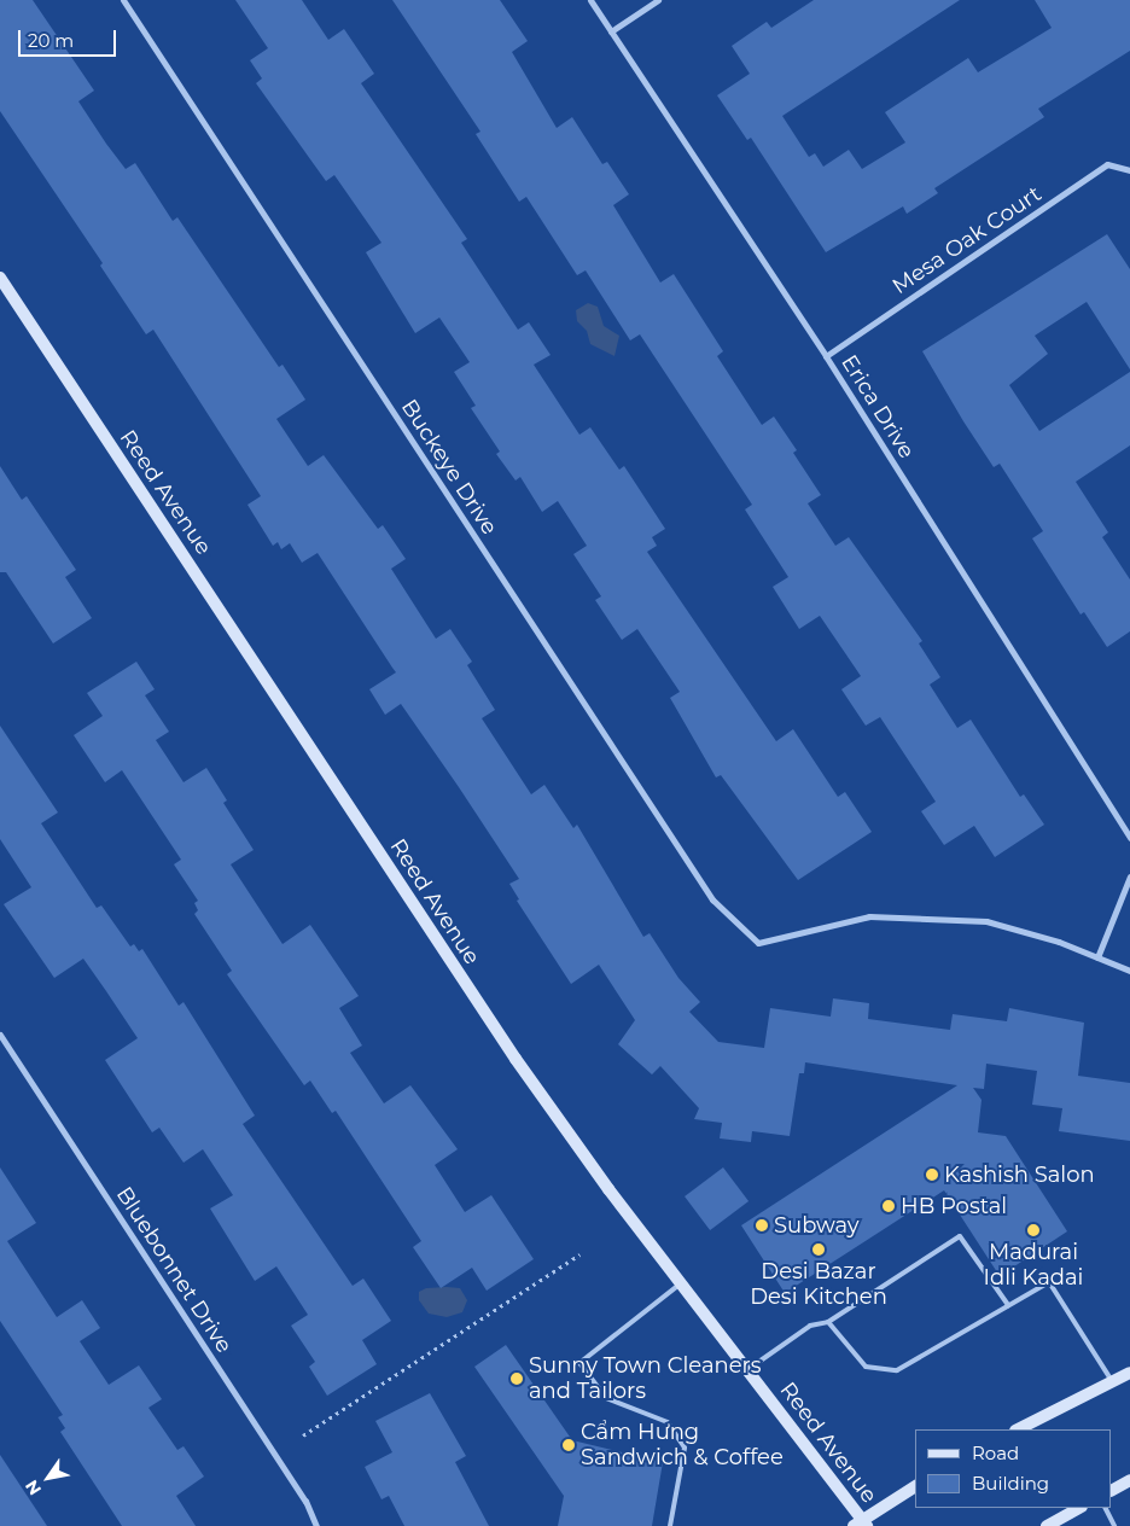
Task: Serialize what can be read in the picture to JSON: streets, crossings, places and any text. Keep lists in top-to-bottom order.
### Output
{
  "streets": {
    "main road": ["Reed Avenue"],
    "street": [
      "Mesa Oak Court",
      "Erica Drive",
      "Buckeye Drive",
      "Bluebonnet Drive"
    ]
  },
  "crossings": [
    ["Mesa Oak Court", "Erica Drive"]
  ],
  "places": [
    "Kashish Salon",
    "HB Postal",
    "Subway",
    "Madurai Idli Kadai",
    "Desi Bazar Desi Kitchen",
    "Sunny Town Cleaners and Tailors",
    "Cẩm Hưng Sandwich & Coffee"
  ],
  "legend": ["Road", "Building"],
  "scale_bar": "20 m",
  "north": "bottom left"
}
